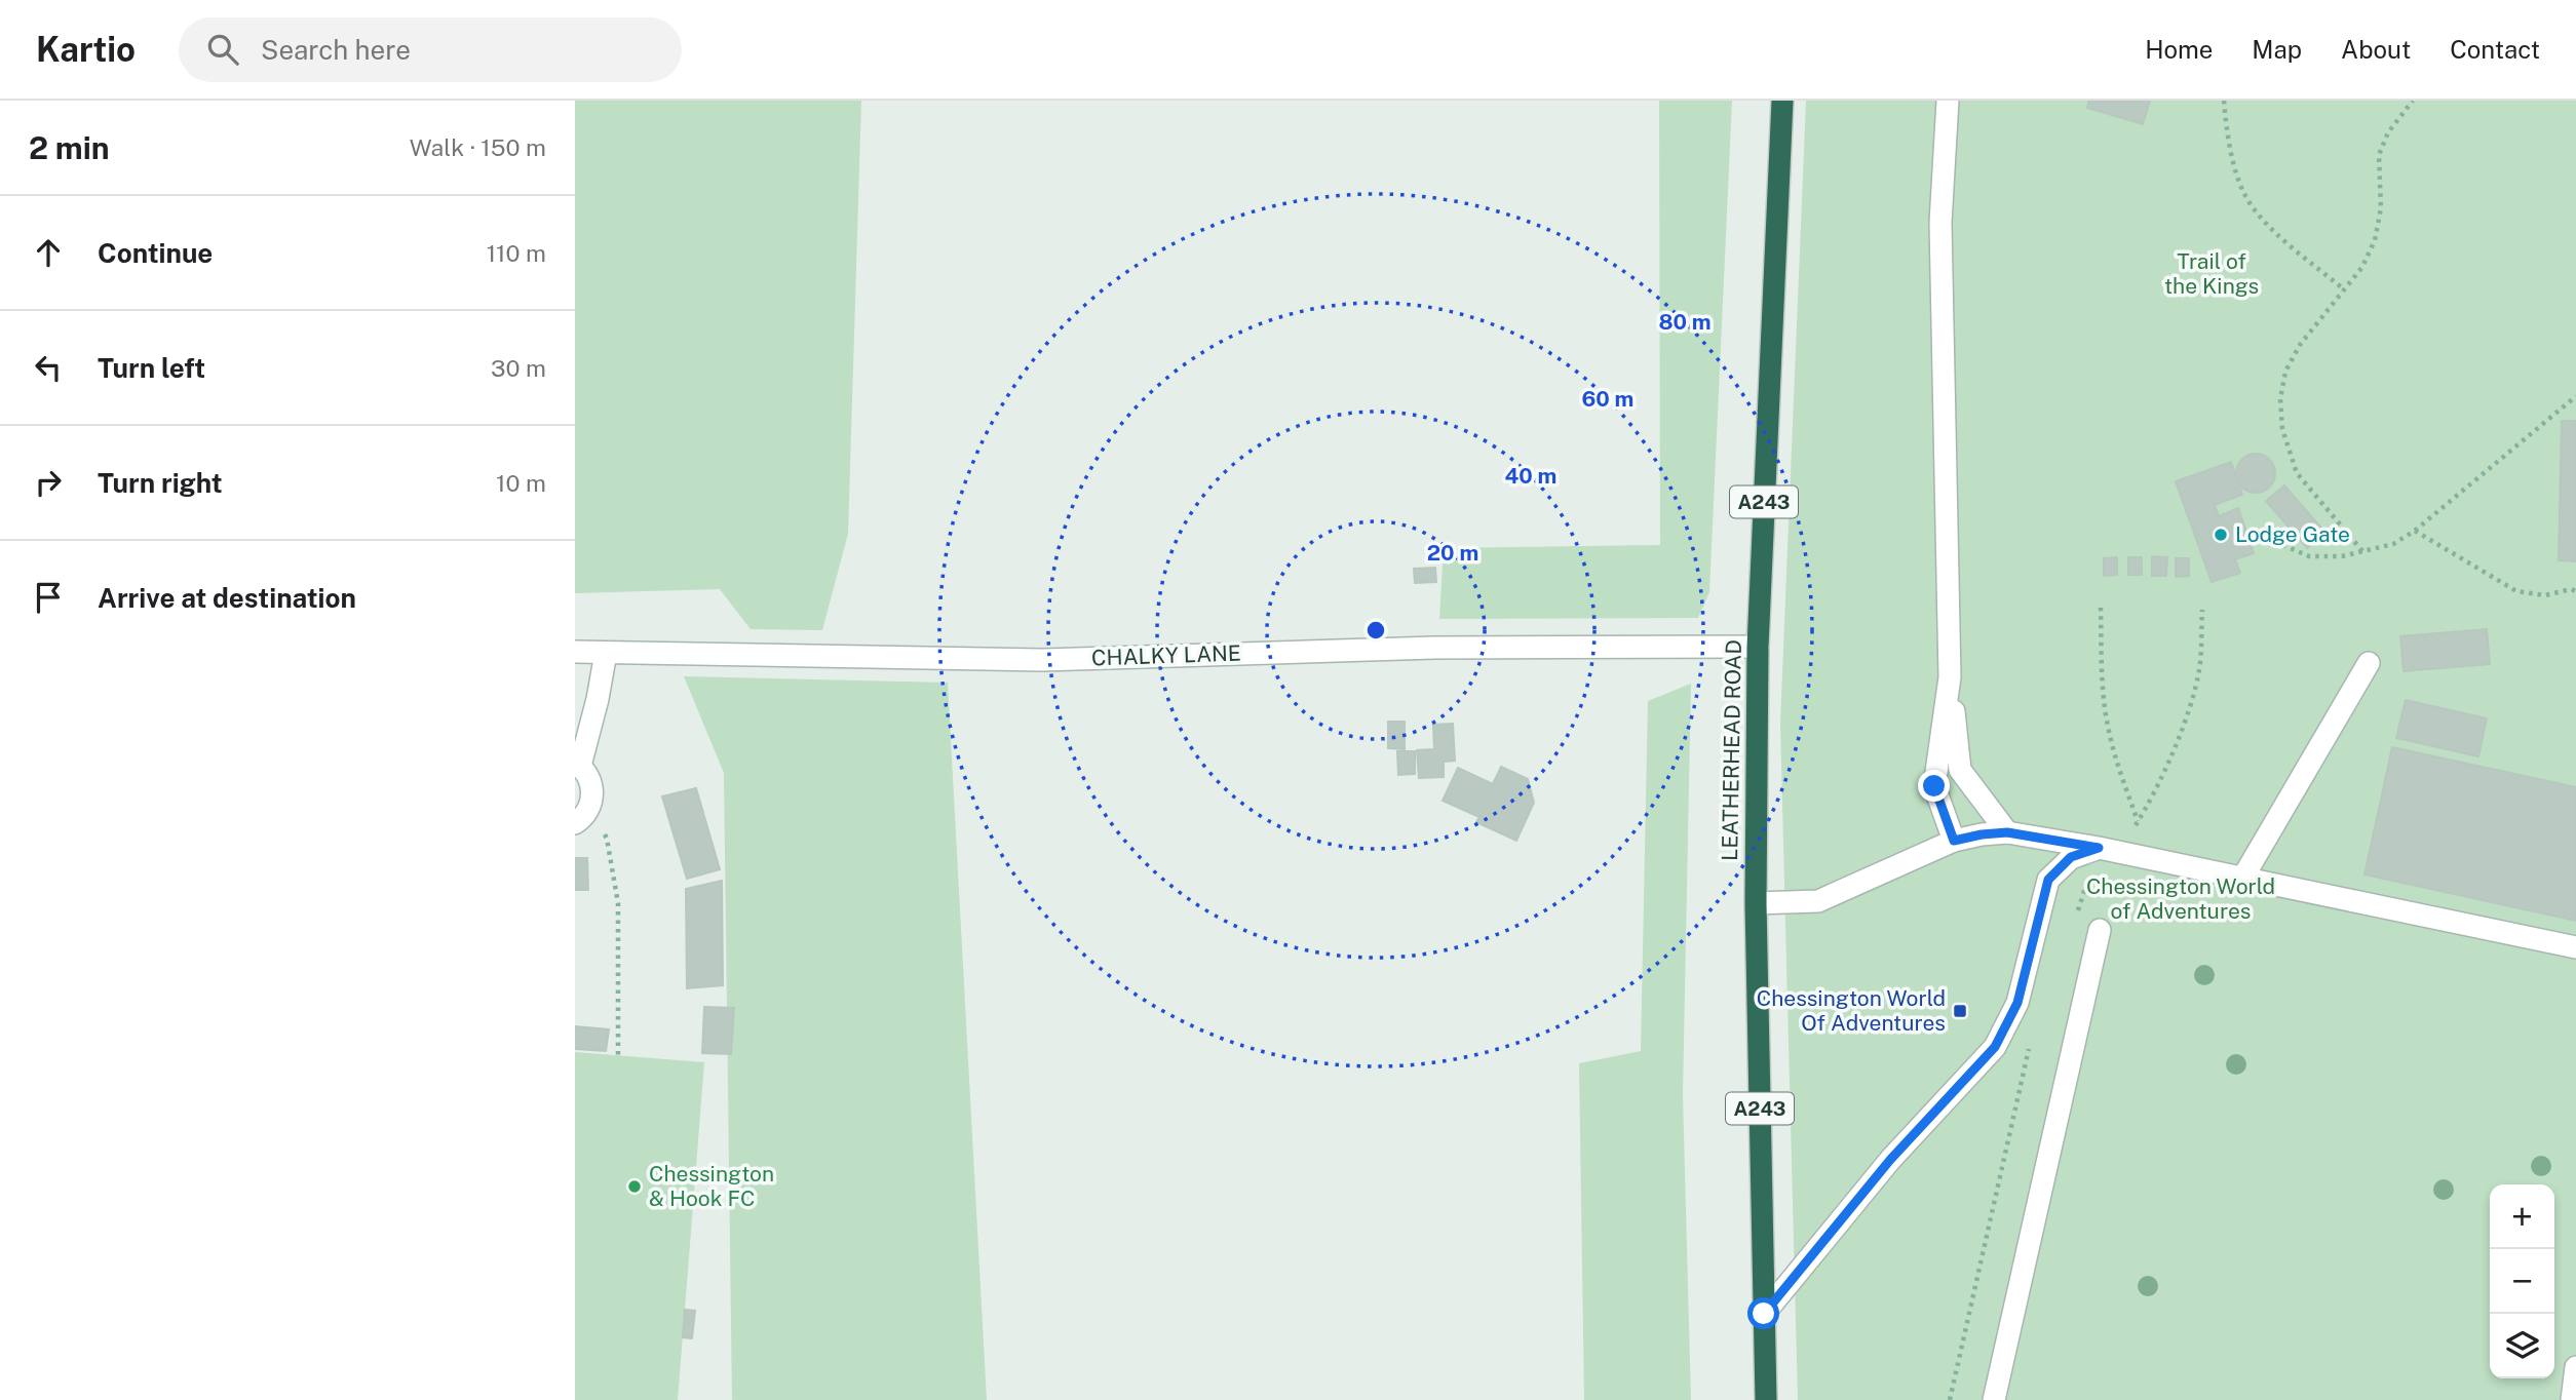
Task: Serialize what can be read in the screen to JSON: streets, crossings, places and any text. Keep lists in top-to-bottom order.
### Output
{
  "streets": {
    "highway": ["A243", "LEATHERHEAD ROAD"],
    "street": ["CHALKY LANE"]
  },
  "crossings": [
    ["CHALKY LANE", "LEATHERHEAD ROAD"]
  ],
  "parks": ["Trail of the Kings", "Chessington World of Adventures"],
  "places": {
    "other": ["Lodge Gate", "Chessington & Hook FC"],
    "transit": ["Chessington World Of Adventures"]
  },
  "page": {
    "header": "Kartio",
    "search": "Search here",
    "nav": [
      "Home",
      "Map",
      "About",
      "Contact"
    ],
    "heading": ["2 min", "Walk · 150 m"],
    "list": [
      ["Continue", "110 m"],
      ["Turn left", "30 m"],
      ["Turn right", "10 m"],
      "Arrive at destination"
    ],
    "map_buttons": ["+", "−"]
  },
  "rings": [
    "80 m",
    "60 m",
    "40 m",
    "20 m"
  ]
}
